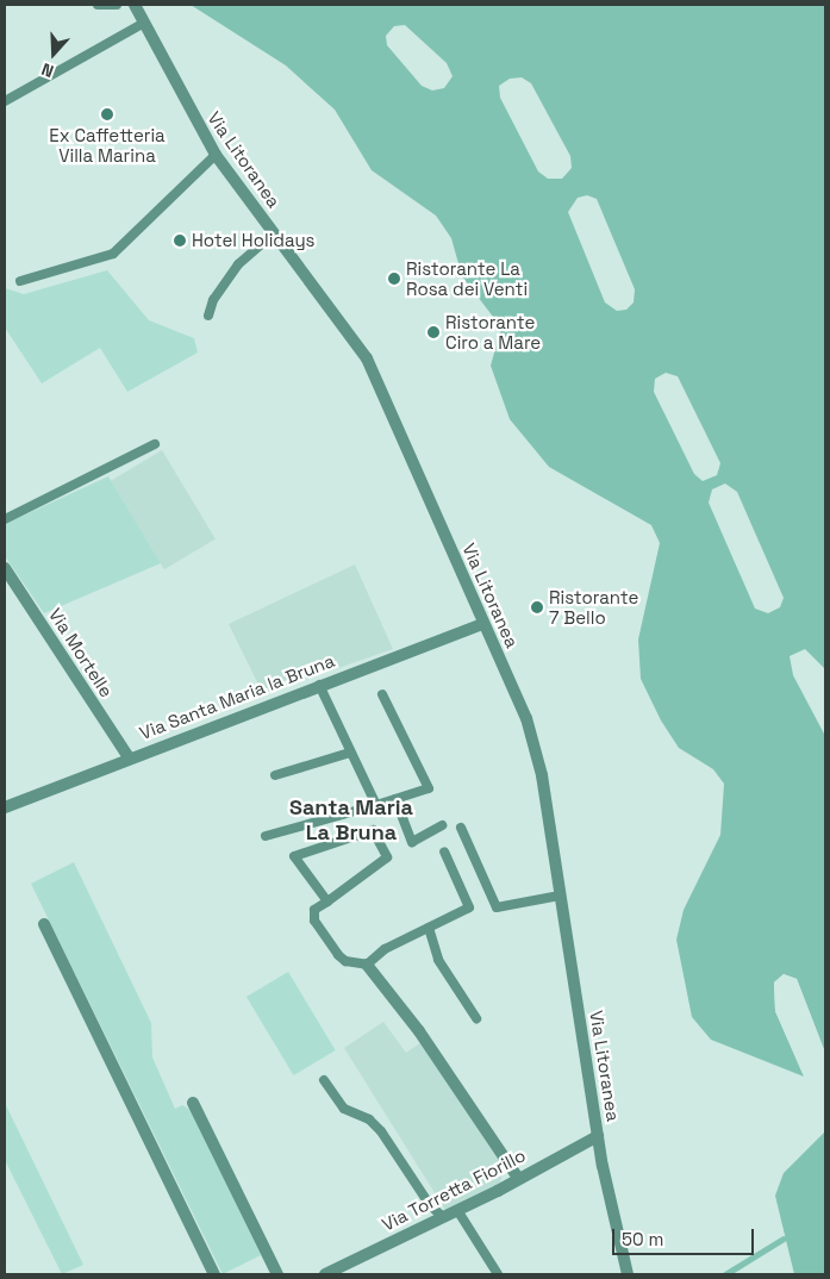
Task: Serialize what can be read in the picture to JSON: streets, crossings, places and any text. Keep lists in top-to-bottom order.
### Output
{
  "streets": {
    "street": [
      "Via Litoranea",
      "Via Mortelle",
      "Via Santa Maria la Bruna",
      "Via Torretta Fiorillo"
    ]
  },
  "crossings": [
    ["Via Litoranea", "Via Santa Maria la Bruna"],
    ["Via Litoranea", "Via Torretta Fiorillo"],
    ["Via Mortelle", "Via Santa Maria la Bruna"]
  ],
  "districts": ["Santa Maria La Bruna"],
  "places": [
    "Ex Caffetteria Villa Marina",
    "Hotel Holidays",
    "Ristorante La Rosa dei Venti",
    "Ristorante Ciro a Mare",
    "Ristorante 7 Bello"
  ],
  "scale_bar": "50 m",
  "north": "bottom"
}
